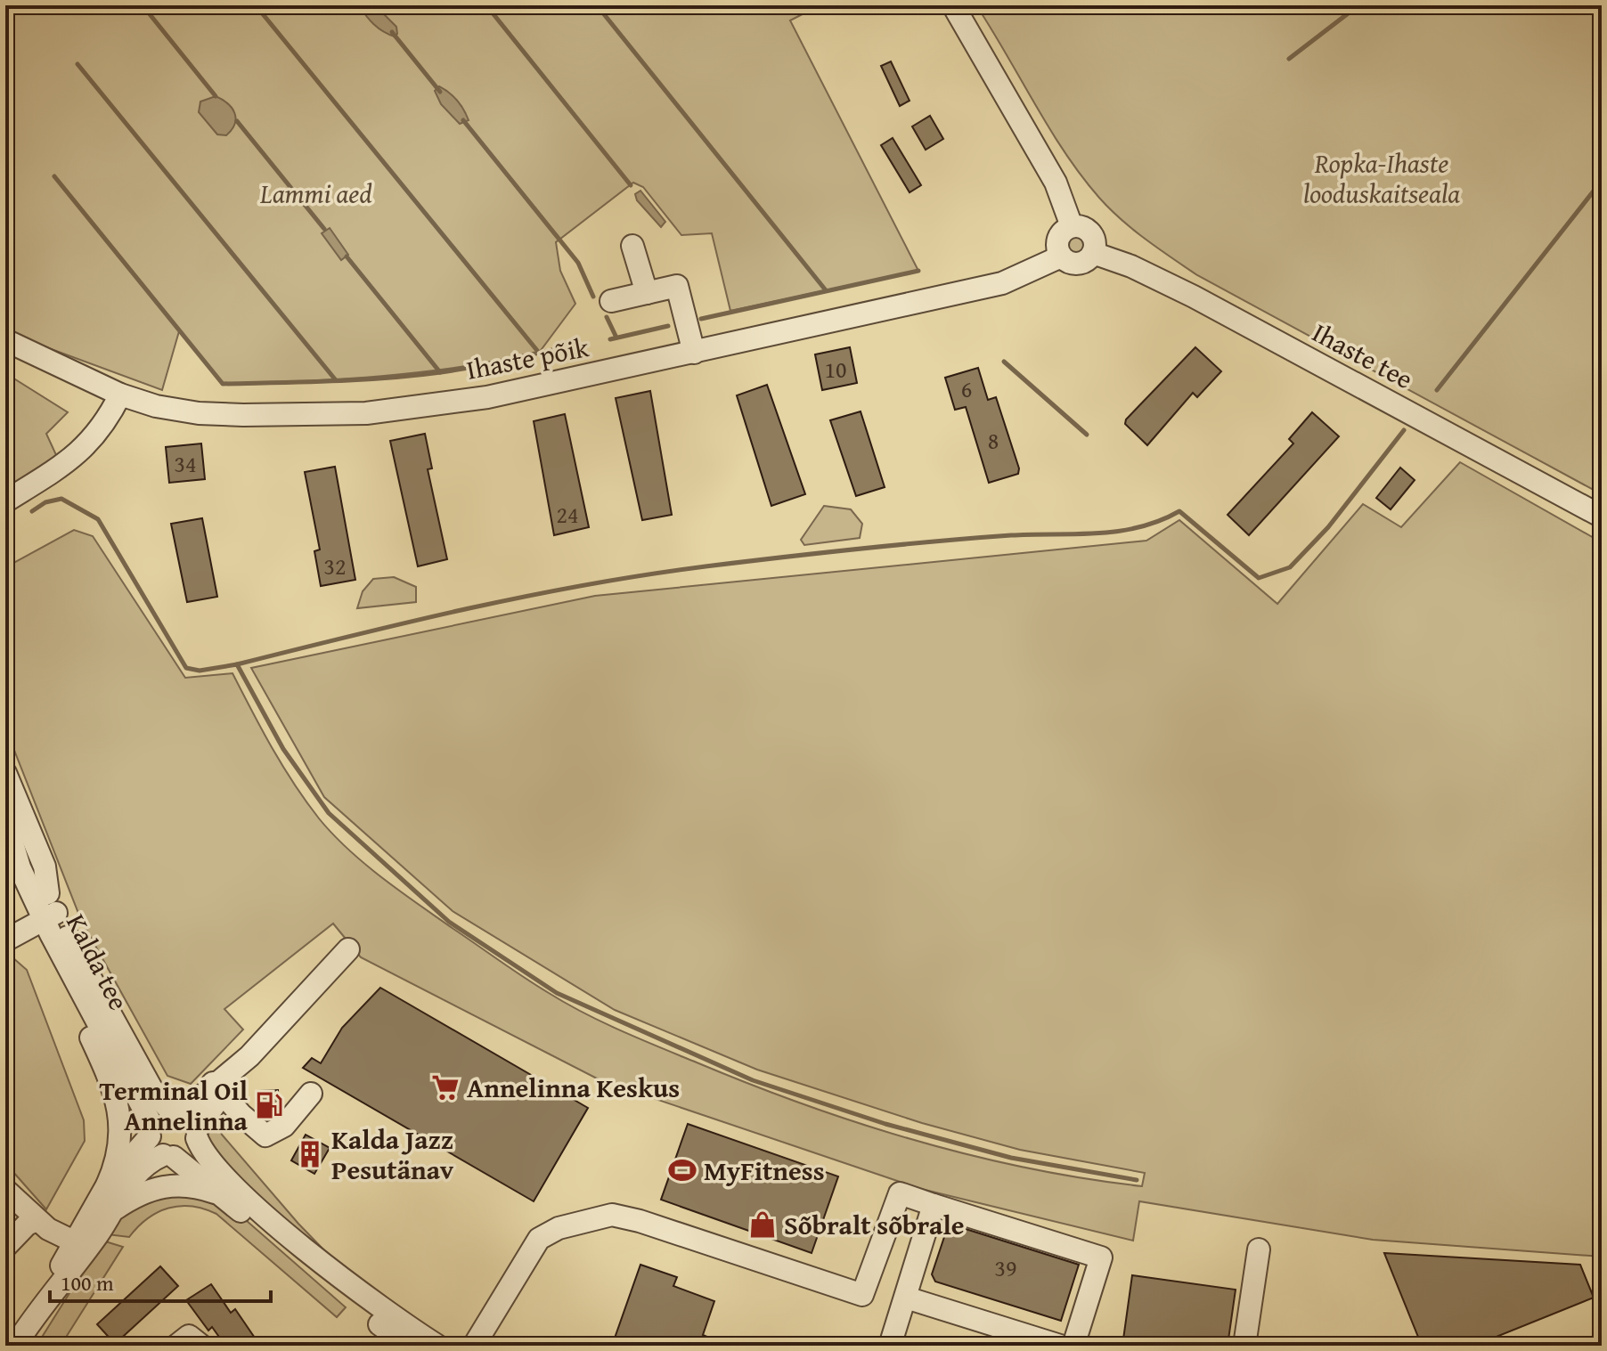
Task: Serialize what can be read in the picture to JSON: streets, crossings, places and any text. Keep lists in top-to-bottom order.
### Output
{
  "streets": {
    "street": ["Ihaste tee", "Ihaste põik", "Kalda tee"]
  },
  "crossings": [
    ["Ihaste tee", "Ihaste põik"]
  ],
  "parks": ["Ropka-Ihaste looduskaitseala", "Lammi aed"],
  "places": {
    "supermarket": ["Annelinna Keskus"],
    "fuel station": ["Terminal Oil Annelinna"],
    "building": ["Kalda Jazz Pesutänav"],
    "sports": ["MyFitness"],
    "shop": ["Sõbralt sõbrale"]
  },
  "house_numbers": [
    "10",
    "6",
    "8",
    "34",
    "24",
    "32",
    "39"
  ],
  "scale_bar": "100 m"
}
